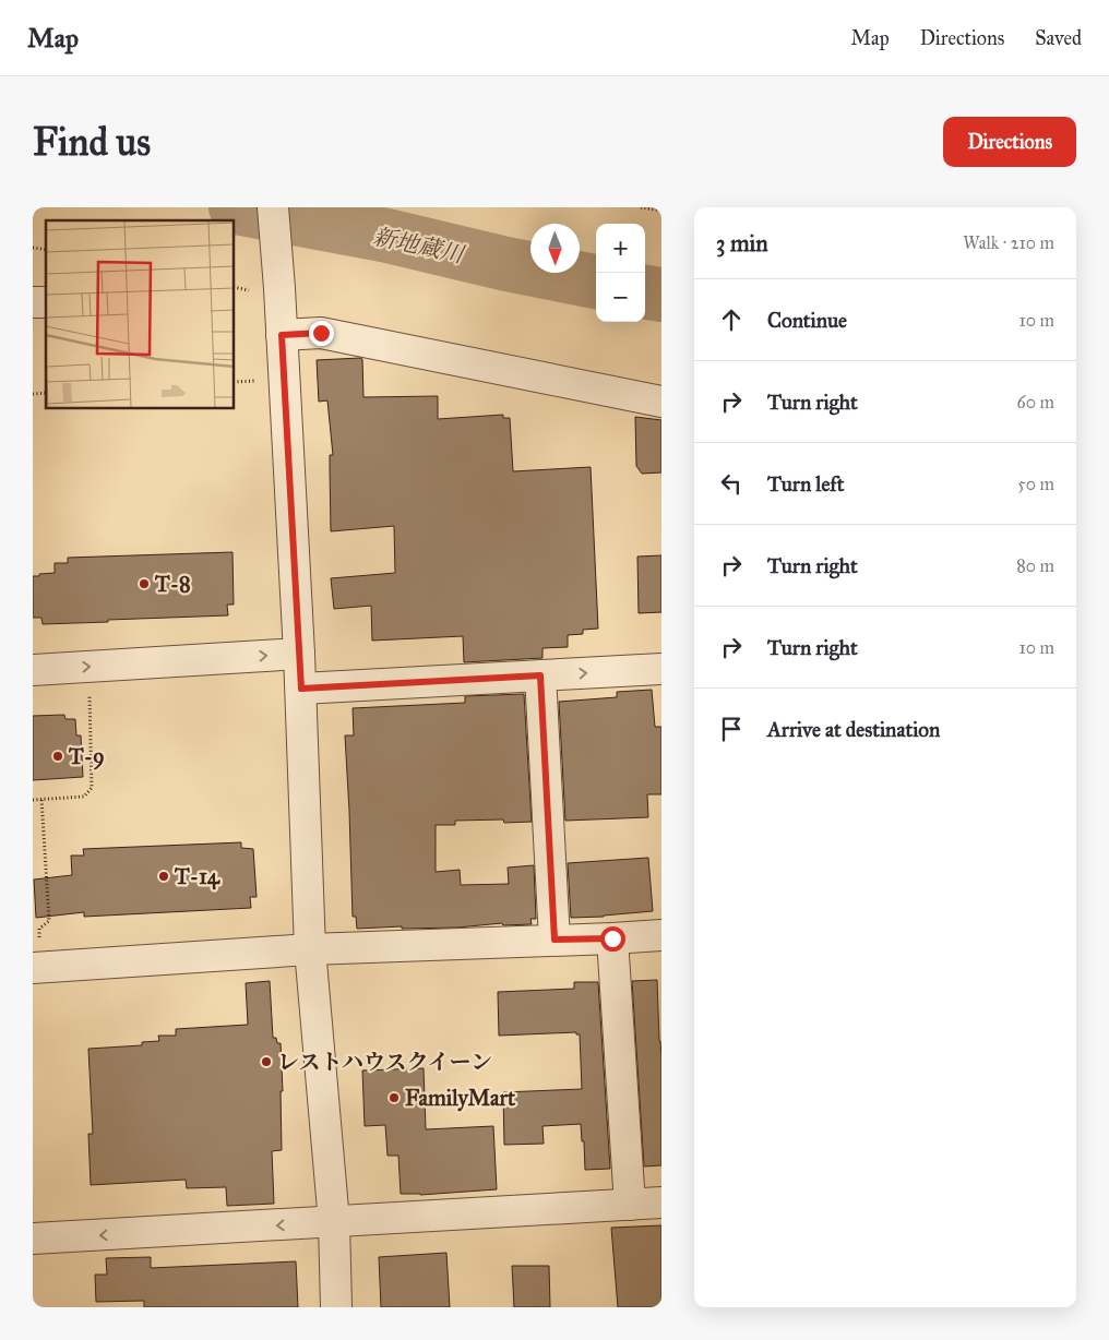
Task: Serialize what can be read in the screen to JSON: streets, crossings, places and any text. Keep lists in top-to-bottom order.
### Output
{
  "water": ["新地蔵川"],
  "places": [
    "T-8",
    "T-9",
    "T-14",
    "レストハウスクイーン",
    "FamilyMart"
  ],
  "north": "bottom",
  "page": {
    "header": "Map",
    "nav": ["Map", "Directions", "Saved"],
    "buttons": "Directions",
    "title": "Find us",
    "heading": ["3 min", "Walk · 210 m"],
    "map_buttons": ["+", "−"],
    "list": [
      ["Continue", "10 m"],
      ["Turn right", "60 m"],
      ["Turn left", "50 m"],
      ["Turn right", "80 m"],
      ["Turn right", "10 m"],
      "Arrive at destination"
    ]
  }
}
